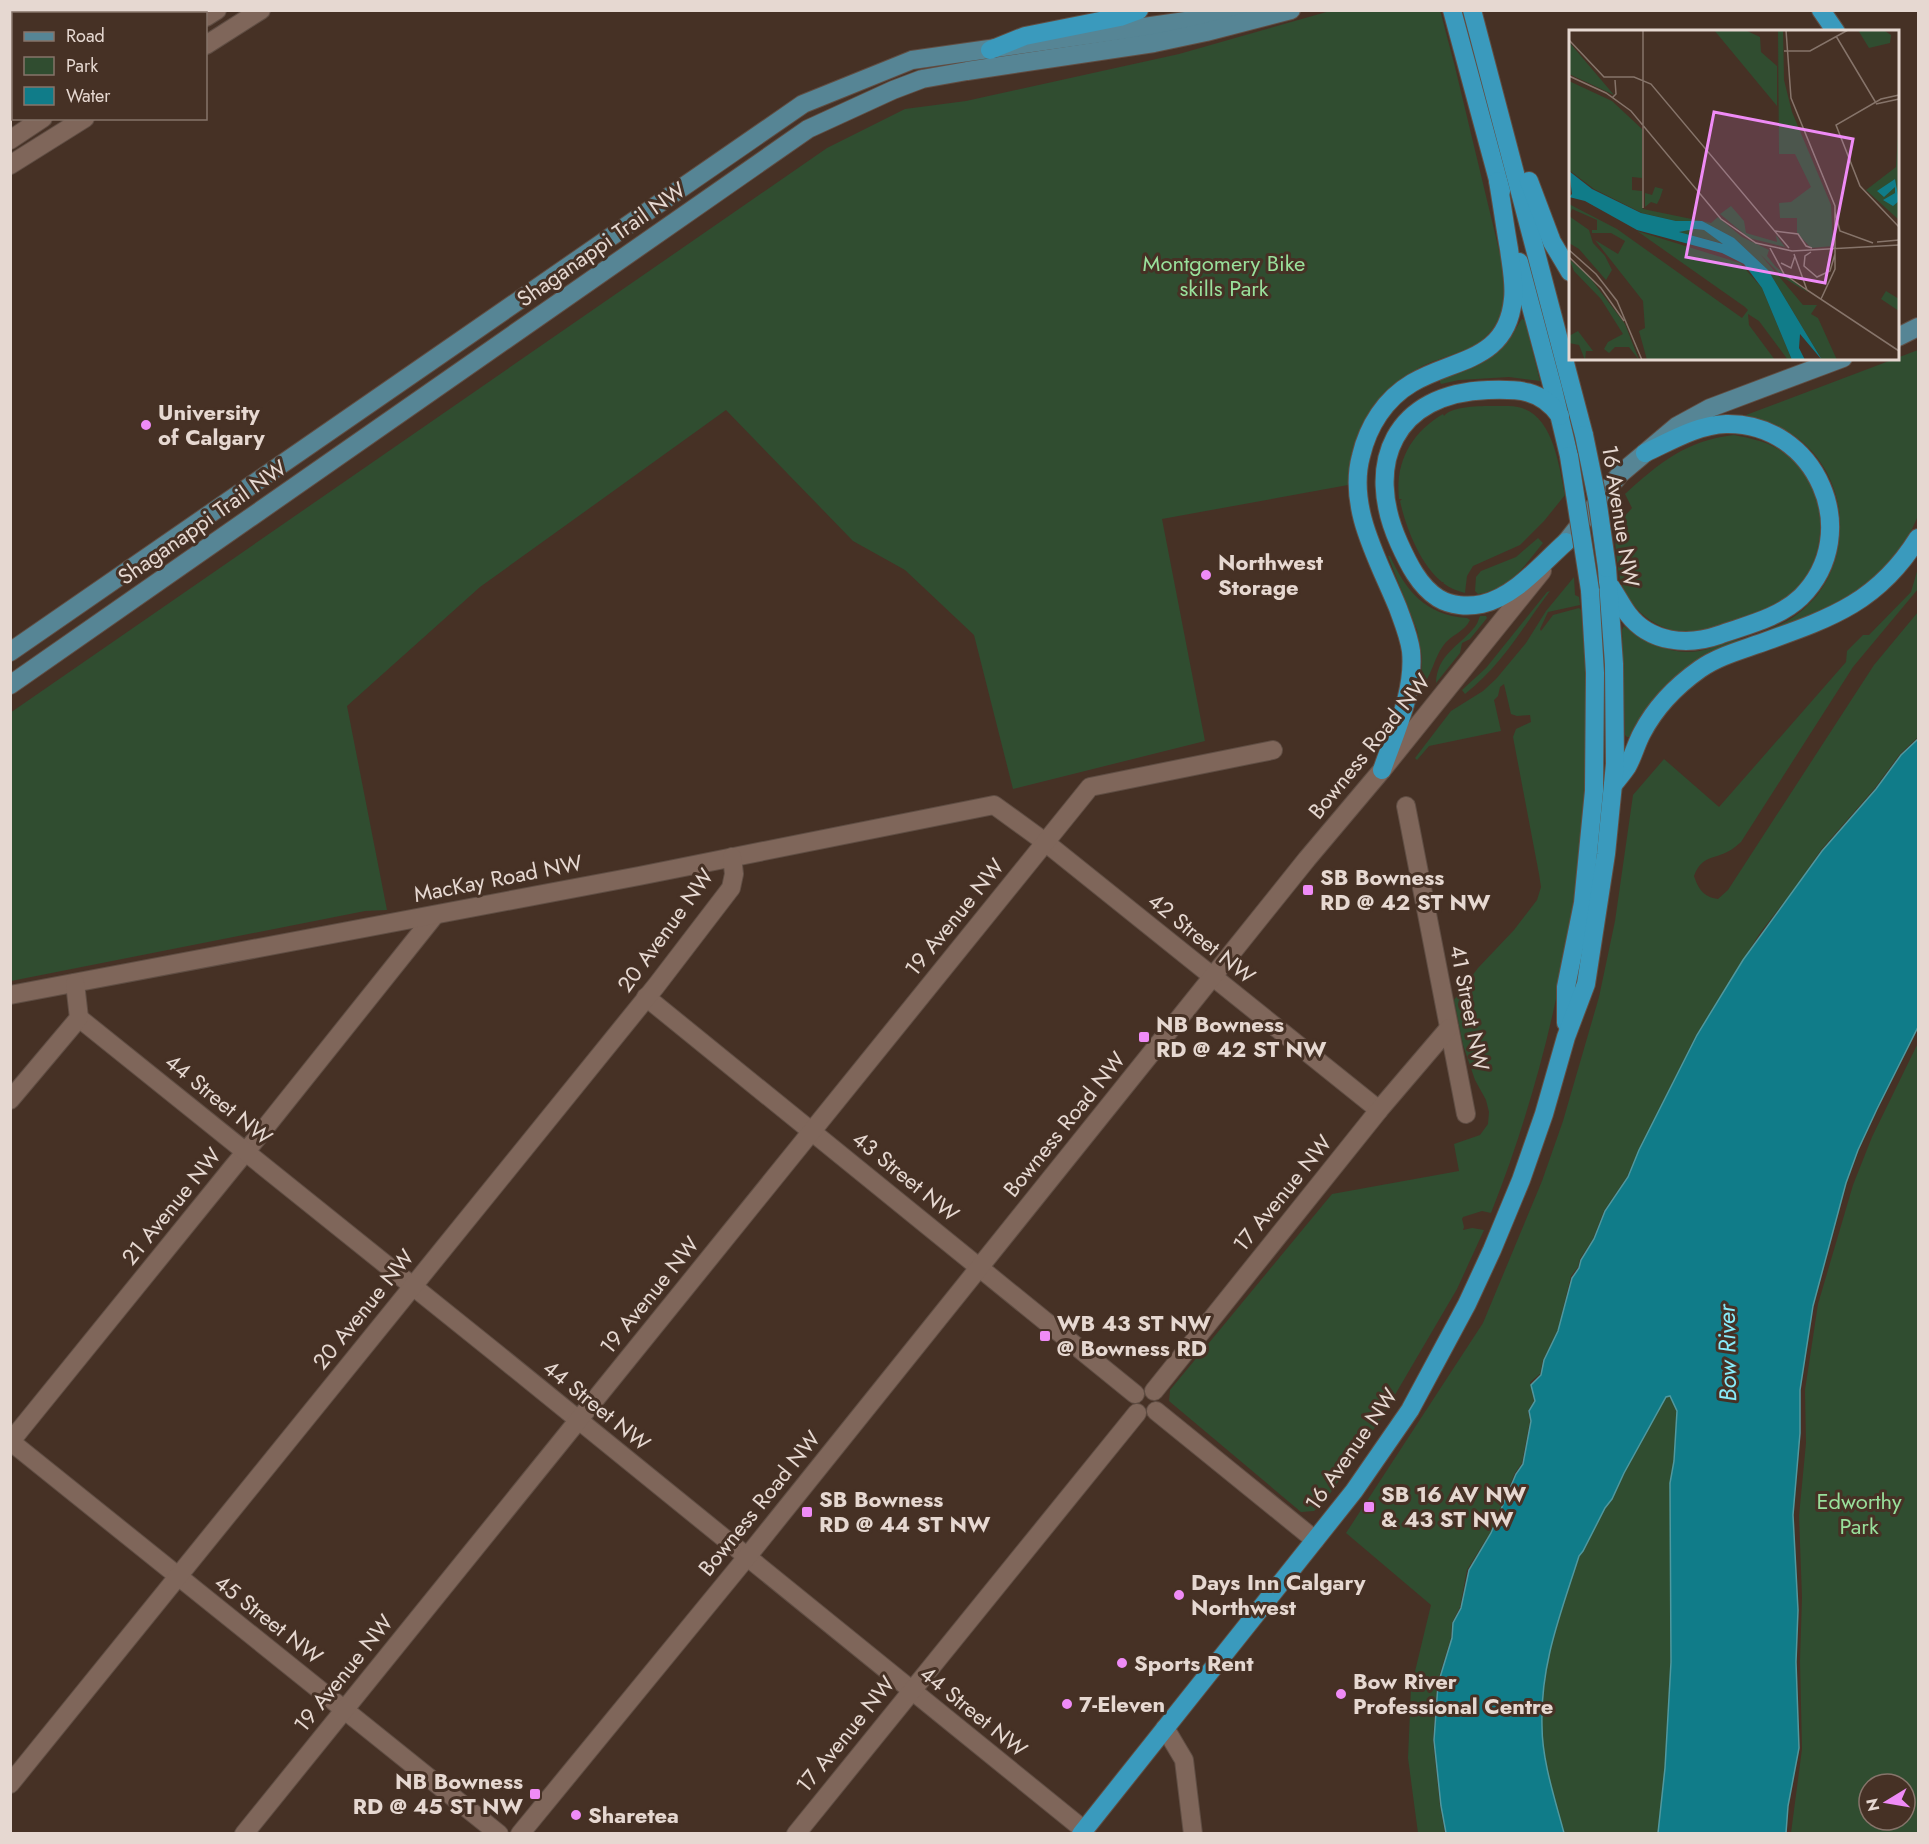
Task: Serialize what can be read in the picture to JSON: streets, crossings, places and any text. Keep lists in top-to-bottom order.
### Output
{
  "streets": {
    "highway": ["16 Avenue NW"],
    "main road": ["Shaganappi Trail NW", "Bowness Road NW"],
    "street": [
      "MacKay Road NW",
      "19 Avenue NW",
      "20 Avenue NW",
      "42 Street NW",
      "41 Street NW",
      "44 Street NW",
      "43 Street NW",
      "17 Avenue NW",
      "21 Avenue NW",
      "45 Street NW"
    ]
  },
  "crossings": [
    ["16 Avenue NW", "44 Street NW"],
    ["Bowness Road NW", "42 Street NW"],
    ["Bowness Road NW", "44 Street NW"],
    ["Bowness Road NW", "43 Street NW"],
    ["MacKay Road NW", "20 Avenue NW"],
    ["MacKay Road NW", "42 Street NW"],
    ["MacKay Road NW", "21 Avenue NW"],
    ["19 Avenue NW", "42 Street NW"],
    ["19 Avenue NW", "44 Street NW"],
    ["19 Avenue NW", "43 Street NW"],
    ["19 Avenue NW", "45 Street NW"],
    ["20 Avenue NW", "44 Street NW"],
    ["20 Avenue NW", "43 Street NW"],
    ["20 Avenue NW", "45 Street NW"],
    ["42 Street NW", "17 Avenue NW"],
    ["41 Street NW", "17 Avenue NW"],
    ["44 Street NW", "17 Avenue NW"],
    ["44 Street NW", "21 Avenue NW"],
    ["43 Street NW", "17 Avenue NW"],
    ["21 Avenue NW", "45 Street NW"]
  ],
  "water": ["Bow River"],
  "parks": ["Montgomery Bike skills Park", "Edworthy Park"],
  "places": {
    "other": [
      "University of Calgary",
      "Northwest Storage",
      "Days Inn Calgary Northwest",
      "Sports Rent",
      "Bow River Professional Centre",
      "7-Eleven",
      "Sharetea"
    ],
    "transit": [
      "SB Bowness RD @ 42 ST NW",
      "NB Bowness RD @ 42 ST NW",
      "WB 43 ST NW @ Bowness RD",
      "SB 16 AV NW & 43 ST NW",
      "SB Bowness RD @ 44 ST NW",
      "NB Bowness RD @ 45 ST NW"
    ]
  },
  "legend": ["Road", "Park", "Water"],
  "north": "left"
}
